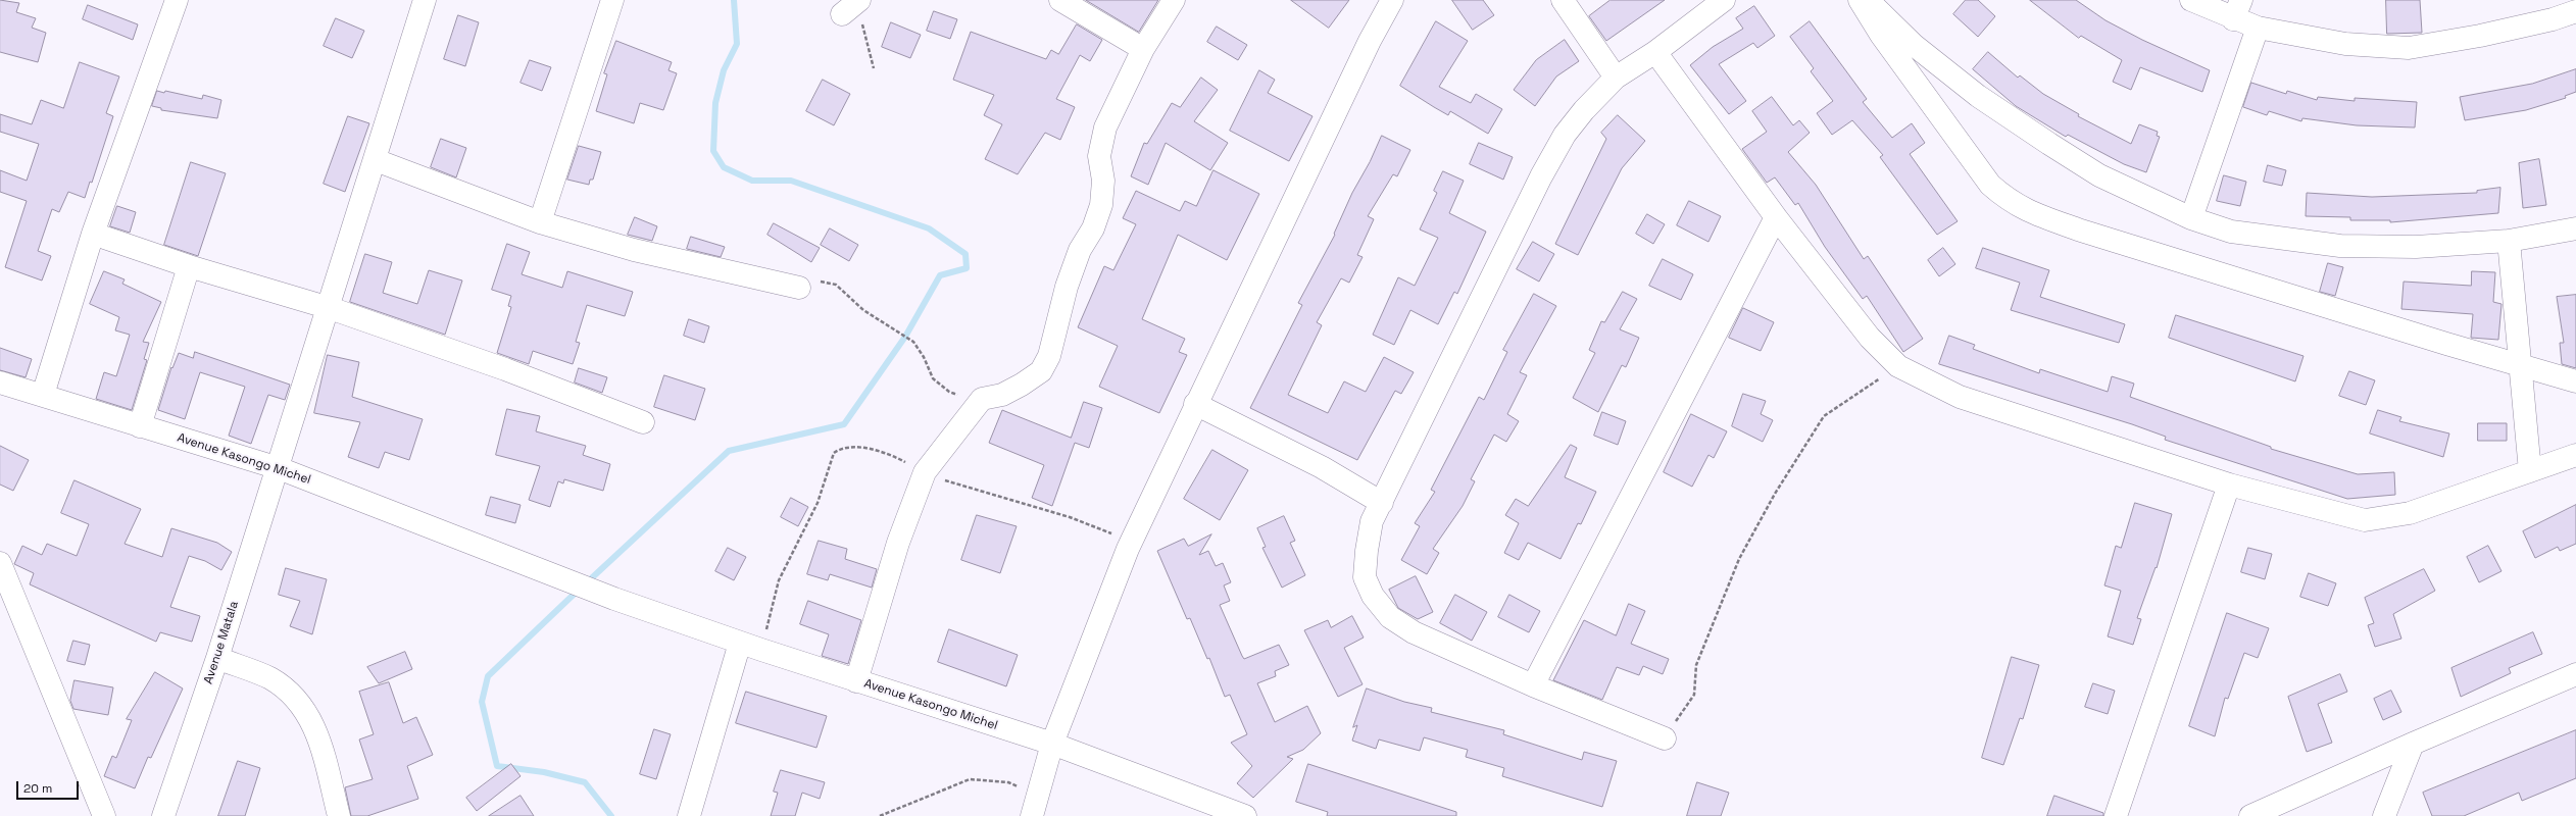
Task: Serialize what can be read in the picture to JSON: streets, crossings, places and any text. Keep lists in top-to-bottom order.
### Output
{
  "streets": {
    "street": ["Avenue Kasongo Michel", "Avenue Matala"]
  },
  "crossings": [
    ["Avenue Kasongo Michel", "Avenue Matala"]
  ],
  "scale_bar": "20 m"
}
